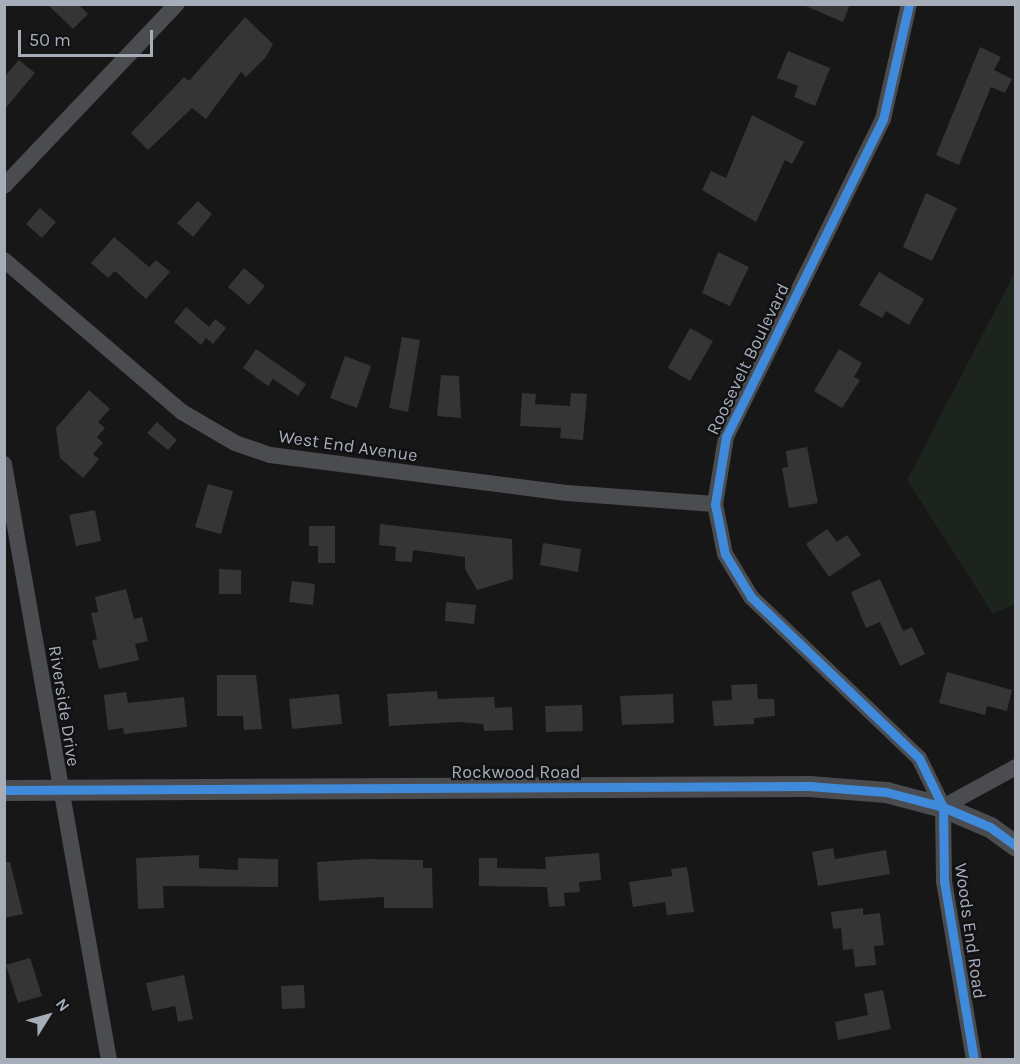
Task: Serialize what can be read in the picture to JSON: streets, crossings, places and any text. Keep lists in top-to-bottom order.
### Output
{
  "streets": {
    "street": [
      "Roosevelt Boulevard",
      "West End Avenue",
      "Riverside Drive",
      "Rockwood Road",
      "Woods End Road"
    ]
  },
  "crossings": [
    ["Roosevelt Boulevard", "West End Avenue"],
    ["Roosevelt Boulevard", "Rockwood Road"],
    ["Roosevelt Boulevard", "Woods End Road"],
    ["Riverside Drive", "Rockwood Road"],
    ["Rockwood Road", "Woods End Road"]
  ],
  "scale_bar": "50 m",
  "north": "top right"
}
